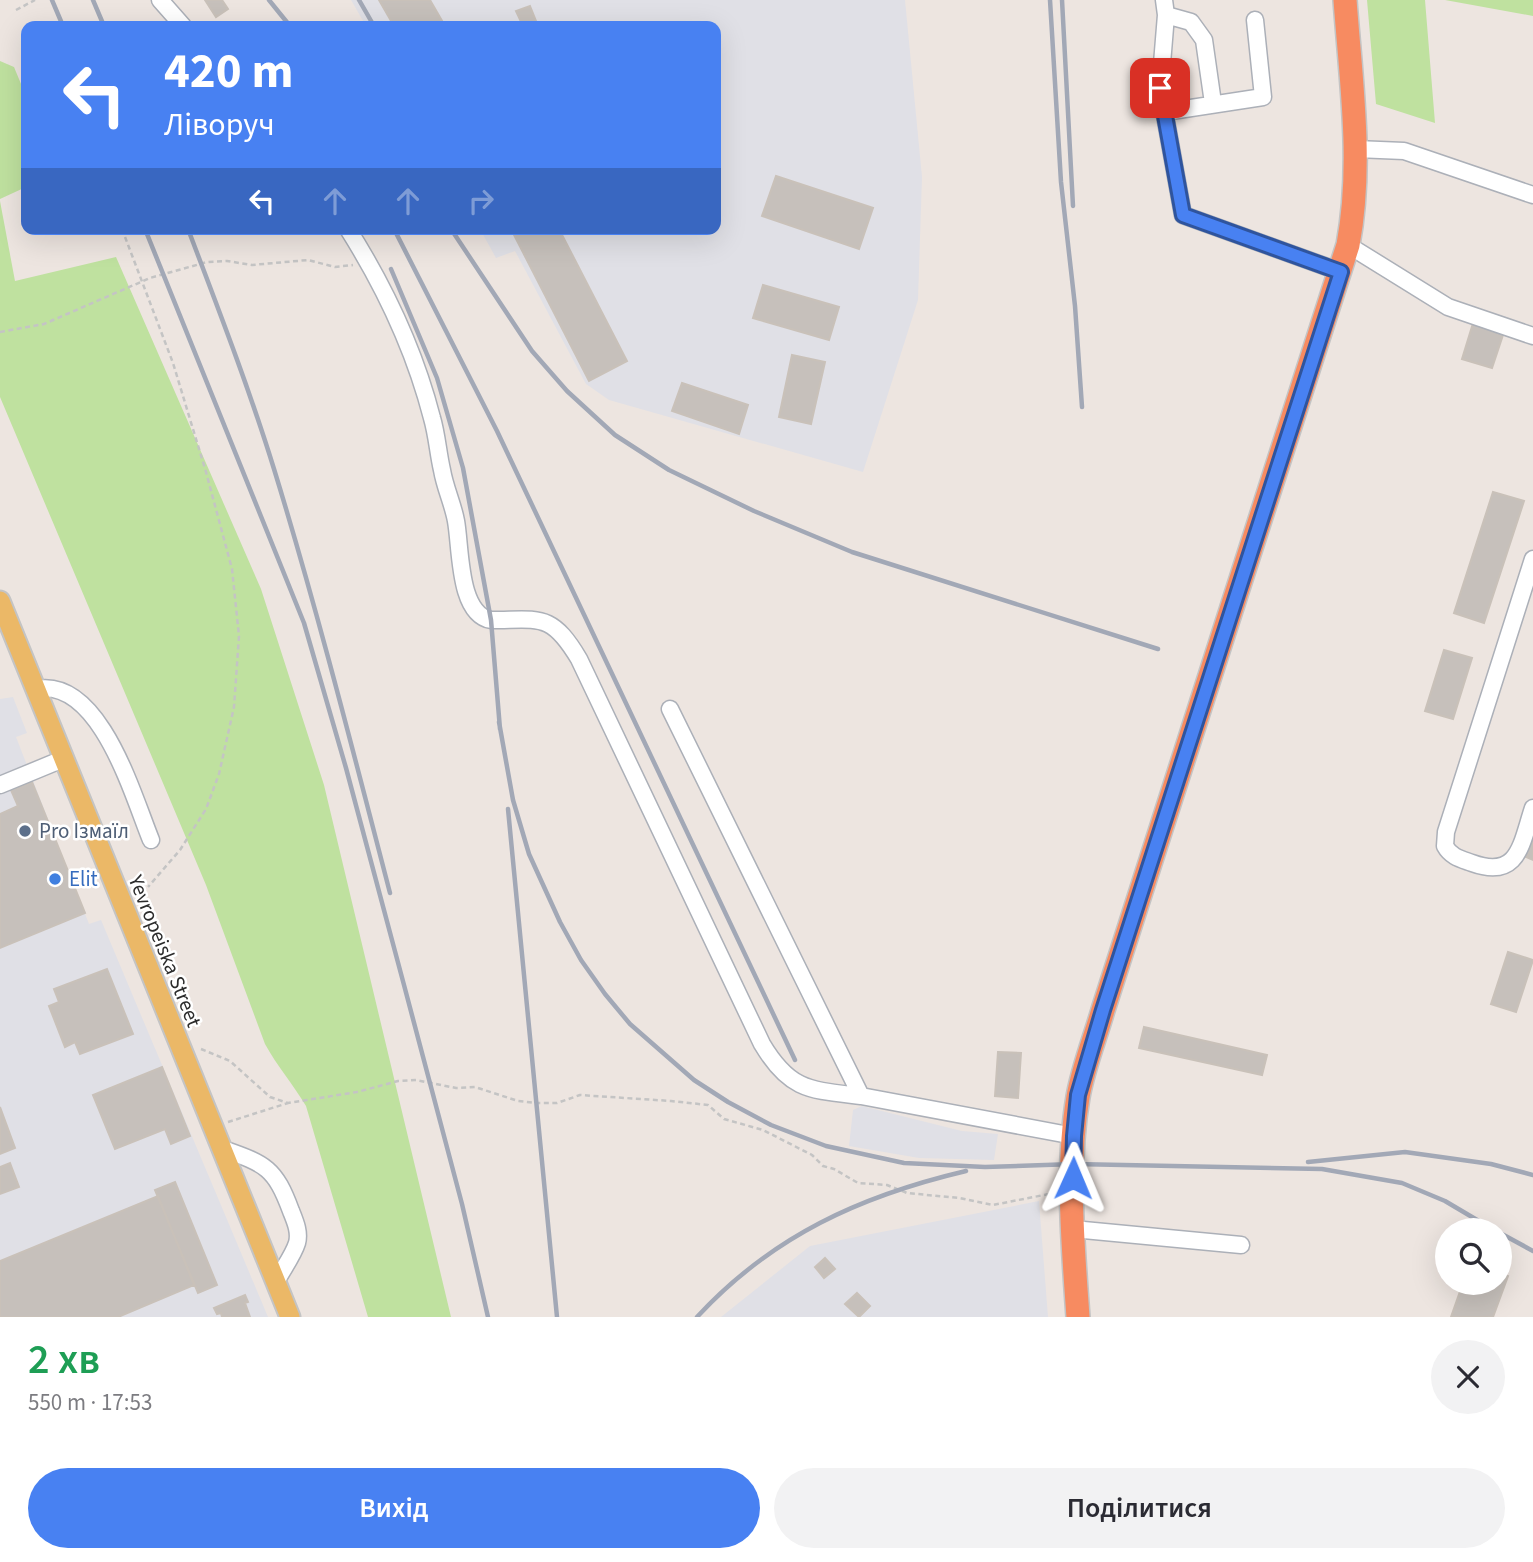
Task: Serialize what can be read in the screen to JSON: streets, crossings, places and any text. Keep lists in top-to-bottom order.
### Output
{
  "streets": {
    "main road": ["Yevropeiska Street"]
  },
  "places": ["Pro Ізмаїл", "Elit"],
  "page": {
    "turn": ["420 m", "Ліворуч"],
    "heading": ["2 хв", "550 m · 17:53"],
    "buttons": ["Вихід", "Поділитися"]
  }
}
